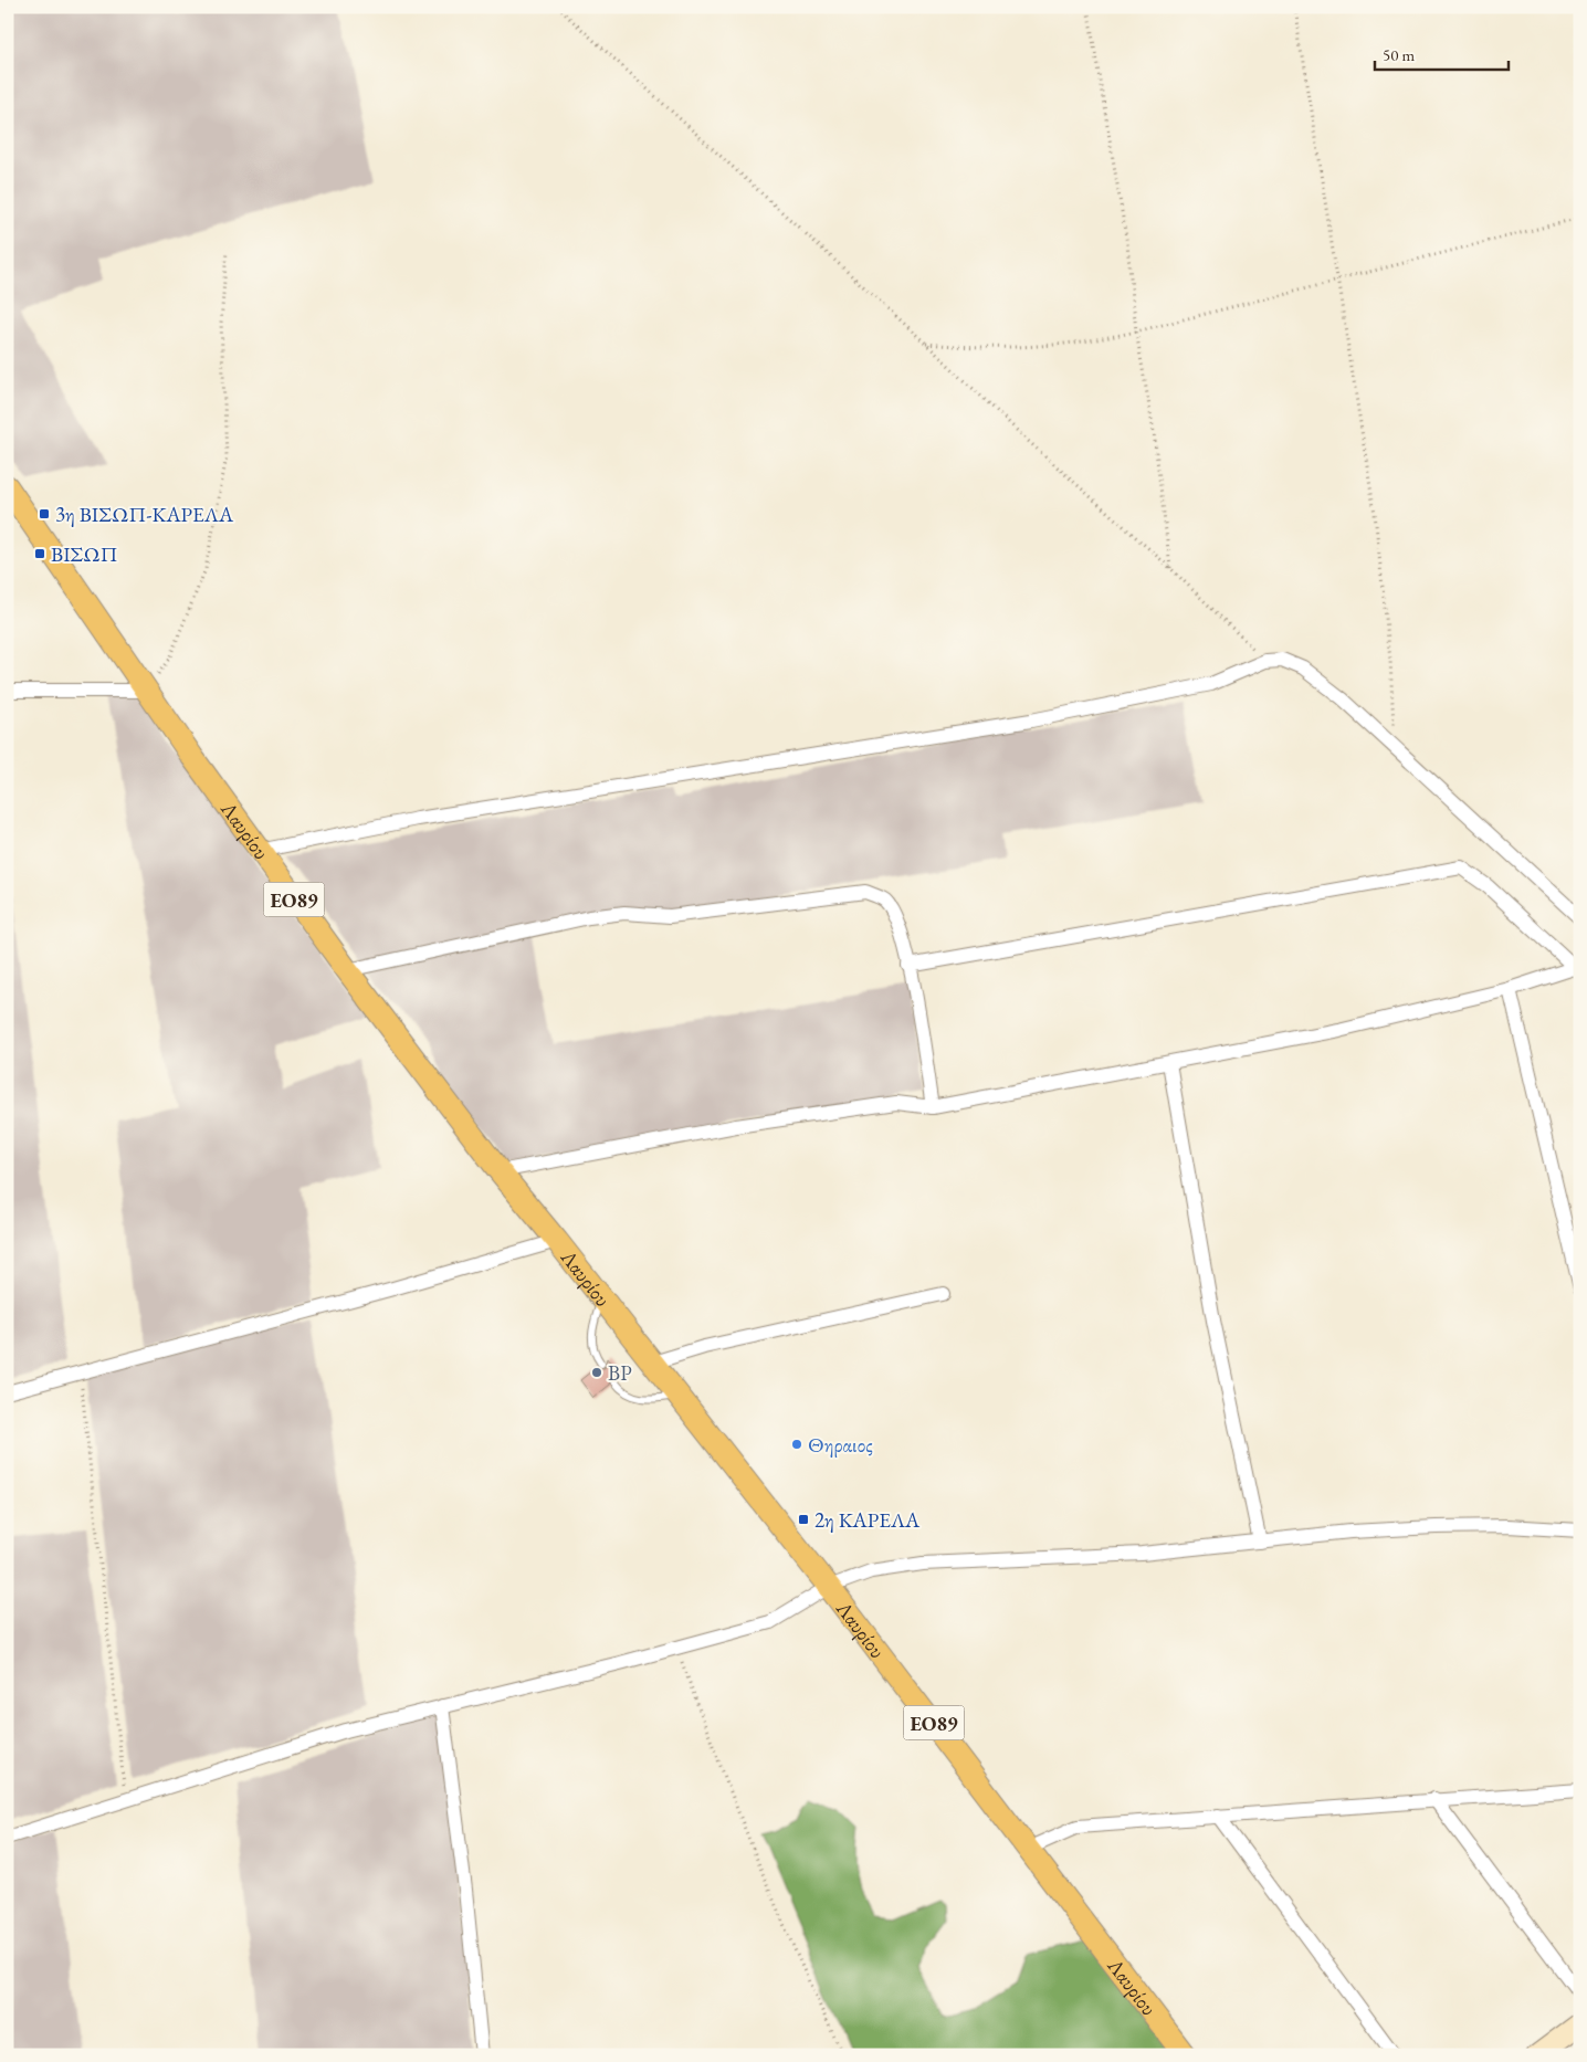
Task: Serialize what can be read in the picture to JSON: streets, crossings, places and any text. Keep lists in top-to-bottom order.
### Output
{
  "streets": {
    "main road": ["Λαυρίου", "ΕΟ89"]
  },
  "places": {
    "transit": ["3η ΒΙΣΩΠ-ΚΑΡΕΛΑ", "ΒΙΣΩΠ", "2η ΚΑΡΕΛΑ"],
    "other": ["BP", "Θηραιος"]
  },
  "scale_bar": "50 m"
}
